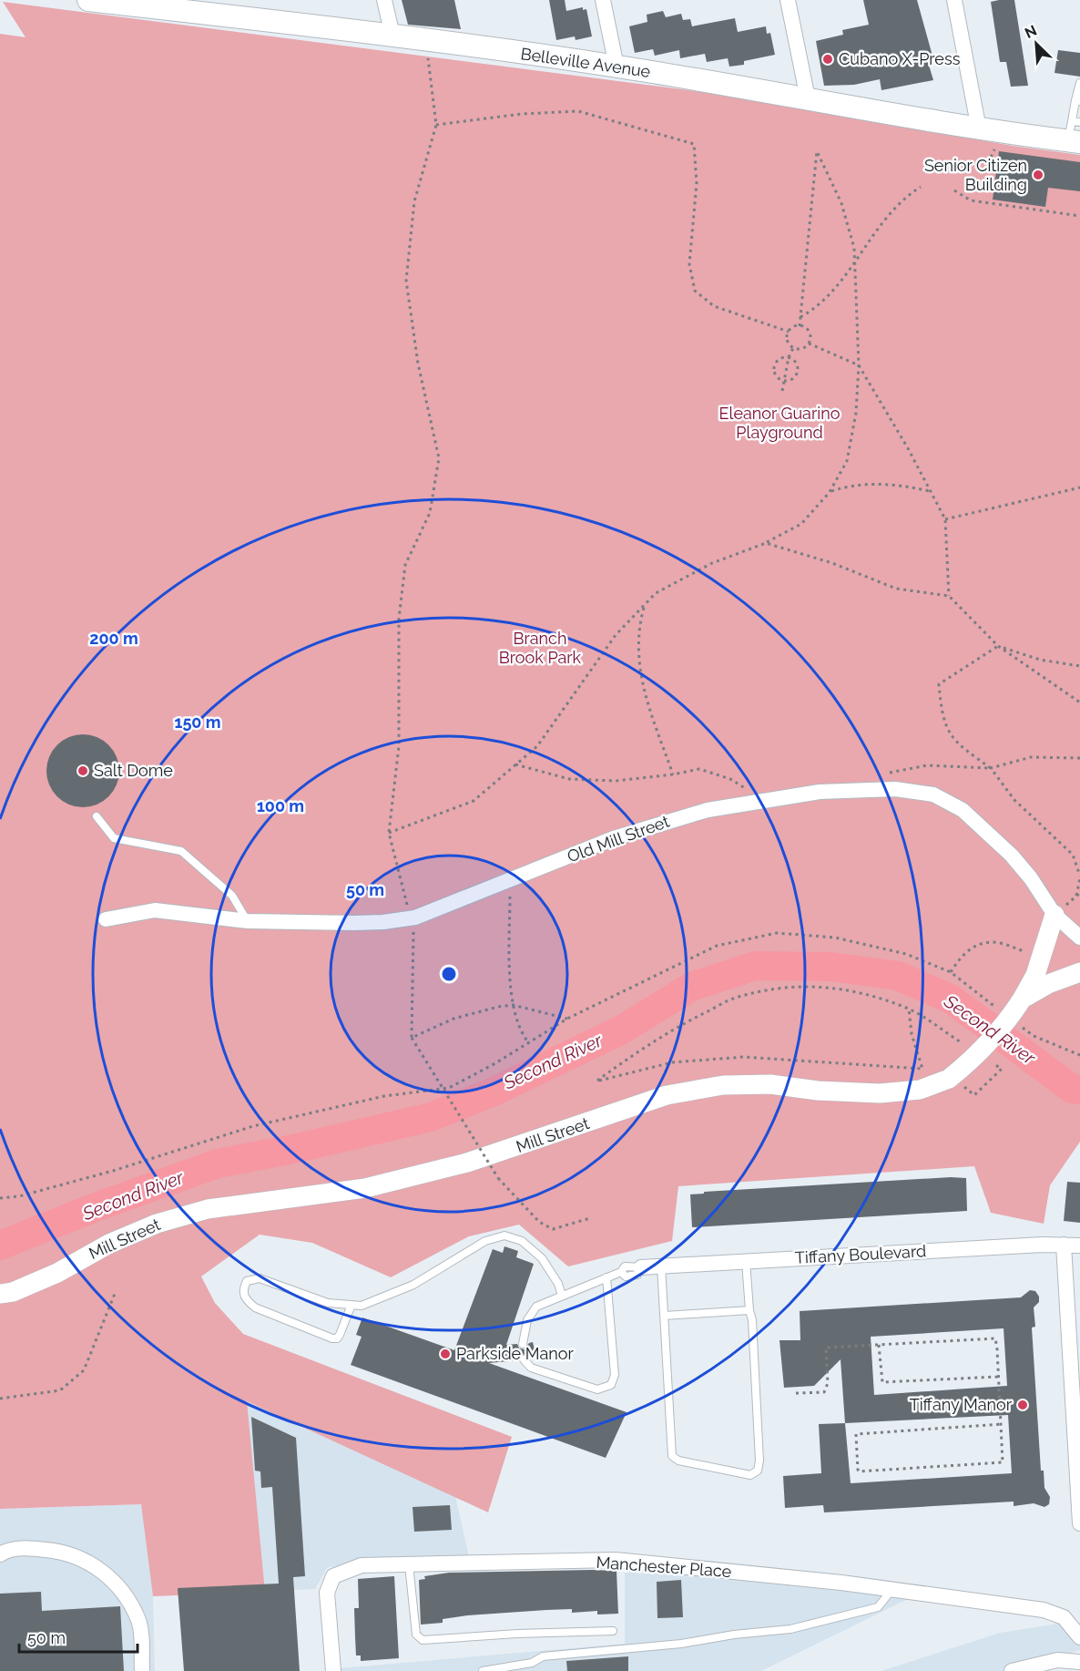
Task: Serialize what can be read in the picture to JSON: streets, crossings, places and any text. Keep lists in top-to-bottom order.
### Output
{
  "streets": {
    "main road": ["Belleville Avenue"],
    "street": [
      "Old Mill Street",
      "Mill Street",
      "Tiffany Boulevard",
      "Manchester Place"
    ]
  },
  "water": ["Second River"],
  "parks": ["Eleanor Guarino Playground", "Branch Brook Park"],
  "places": [
    "Cubano X-Press",
    "Senior Citizen Building",
    "Salt Dome",
    "Parkside Manor",
    "Tiffany Manor"
  ],
  "scale_bar": "50 m",
  "north": "top left",
  "rings": [
    "200 m",
    "150 m",
    "100 m",
    "50 m"
  ]
}
